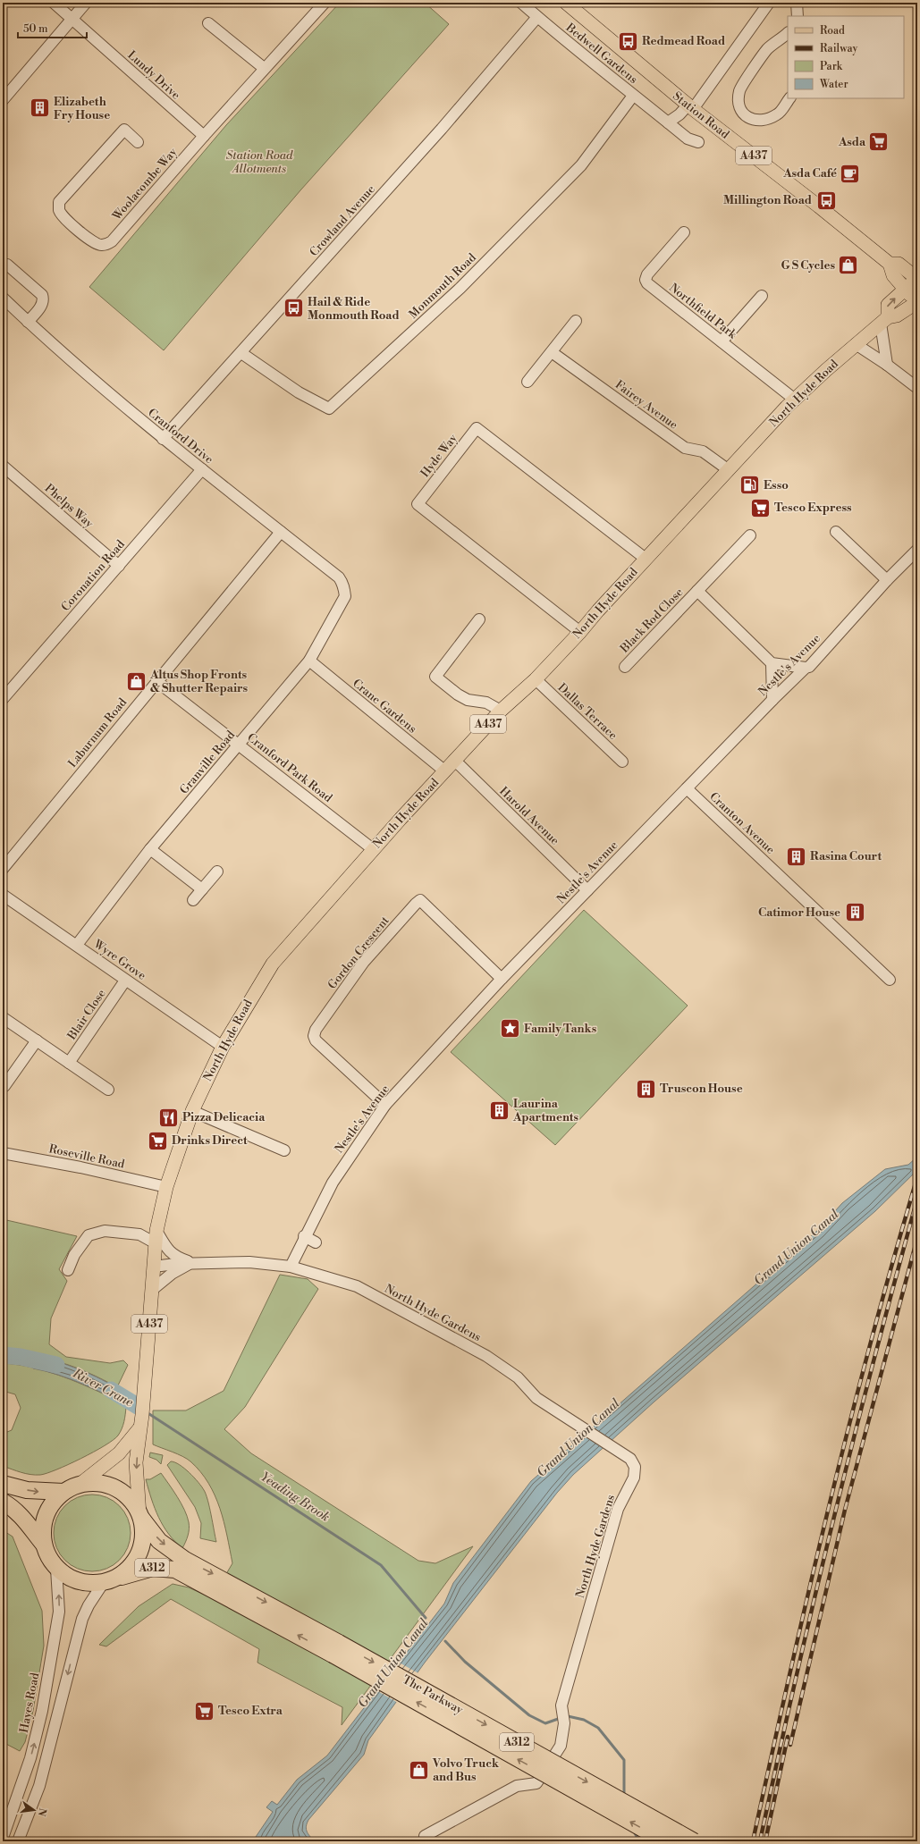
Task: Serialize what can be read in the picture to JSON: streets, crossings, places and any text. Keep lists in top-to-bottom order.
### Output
{
  "streets": {
    "highway": ["A312", "The Parkway"],
    "main road": ["Station Road", "A437", "North Hyde Road"],
    "street": [
      "Bedwell Gardens",
      "Lundy Drive",
      "Woolacombe Way",
      "Crowland Avenue",
      "Monmouth Road",
      "Northfield Park",
      "Fairey Avenue",
      "Cranford Drive",
      "Hyde Way",
      "Phelps Way",
      "Coronation Road",
      "Black Rod Close",
      "Nestle's Avenue",
      "Crane Gardens",
      "Dallas Terrace",
      "Laburnum Road",
      "Granville Road",
      "Cranford Park Road",
      "Harold Avenue",
      "Cranton Avenue",
      "Gordon Crescent",
      "Wyre Grove",
      "Blair Close",
      "Roseville Road",
      "North Hyde Gardens",
      "Hayes Road"
    ]
  },
  "crossings": [
    ["Bedwell Gardens", "Crowland Avenue"],
    ["Bedwell Gardens", "Monmouth Road"],
    ["Lundy Drive", "Woolacombe Way"],
    ["Station Road", "A437"],
    ["Station Road", "North Hyde Road"],
    ["A437", "North Hyde Road"],
    ["Crowland Avenue", "Monmouth Road"],
    ["Crowland Avenue", "Cranford Drive"],
    ["Northfield Park", "North Hyde Road"],
    ["North Hyde Road", "Fairey Avenue"],
    ["North Hyde Road", "Hyde Way"],
    ["North Hyde Road", "Crane Gardens"],
    ["North Hyde Road", "Dallas Terrace"],
    ["North Hyde Road", "Cranford Park Road"],
    ["North Hyde Road", "Harold Avenue"],
    ["North Hyde Road", "Wyre Grove"],
    ["North Hyde Road", "Roseville Road"],
    ["North Hyde Road", "North Hyde Gardens"],
    ["North Hyde Road", "The Parkway"],
    ["North Hyde Road", "Hayes Road"],
    ["Cranford Drive", "Coronation Road"],
    ["Cranford Drive", "Laburnum Road"],
    ["Cranford Drive", "Granville Road"],
    ["Phelps Way", "Coronation Road"],
    ["Nestle's Avenue", "Harold Avenue"],
    ["Nestle's Avenue", "Cranton Avenue"],
    ["Nestle's Avenue", "Gordon Crescent"],
    ["Nestle's Avenue", "North Hyde Gardens"],
    ["Crane Gardens", "Granville Road"],
    ["Laburnum Road", "Cranford Park Road"],
    ["Granville Road", "Cranford Park Road"],
    ["Granville Road", "Wyre Grove"],
    ["Wyre Grove", "Blair Close"],
    ["The Parkway", "Hayes Road"]
  ],
  "water": ["Grand Union Canal", "River Crane", "Yeading Brook"],
  "parks": ["Station Road Allotments"],
  "places": {
    "bus stop": ["Redmead Road", "Millington Road", "Hail & Ride Monmouth Road"],
    "building": [
      "Elizabeth Fry House",
      "Rasina Court",
      "Catimor House",
      "Truscon House",
      "Laurina Apartments"
    ],
    "supermarket": [
      "Asda",
      "Tesco Express",
      "Drinks Direct",
      "Tesco Extra"
    ],
    "cafe": ["Asda Café"],
    "shop": ["G S Cycles", "Altus Shop Fronts & Shutter Repairs", "Volvo Truck and Bus"],
    "fuel station": ["Esso"],
    "place": ["Family Tanks"],
    "restaurant": ["Pizza Delicacia"]
  },
  "legend": [
    "Road",
    "Railway",
    "Park",
    "Water"
  ],
  "scale_bar": "50 m",
  "north": "right"
}
